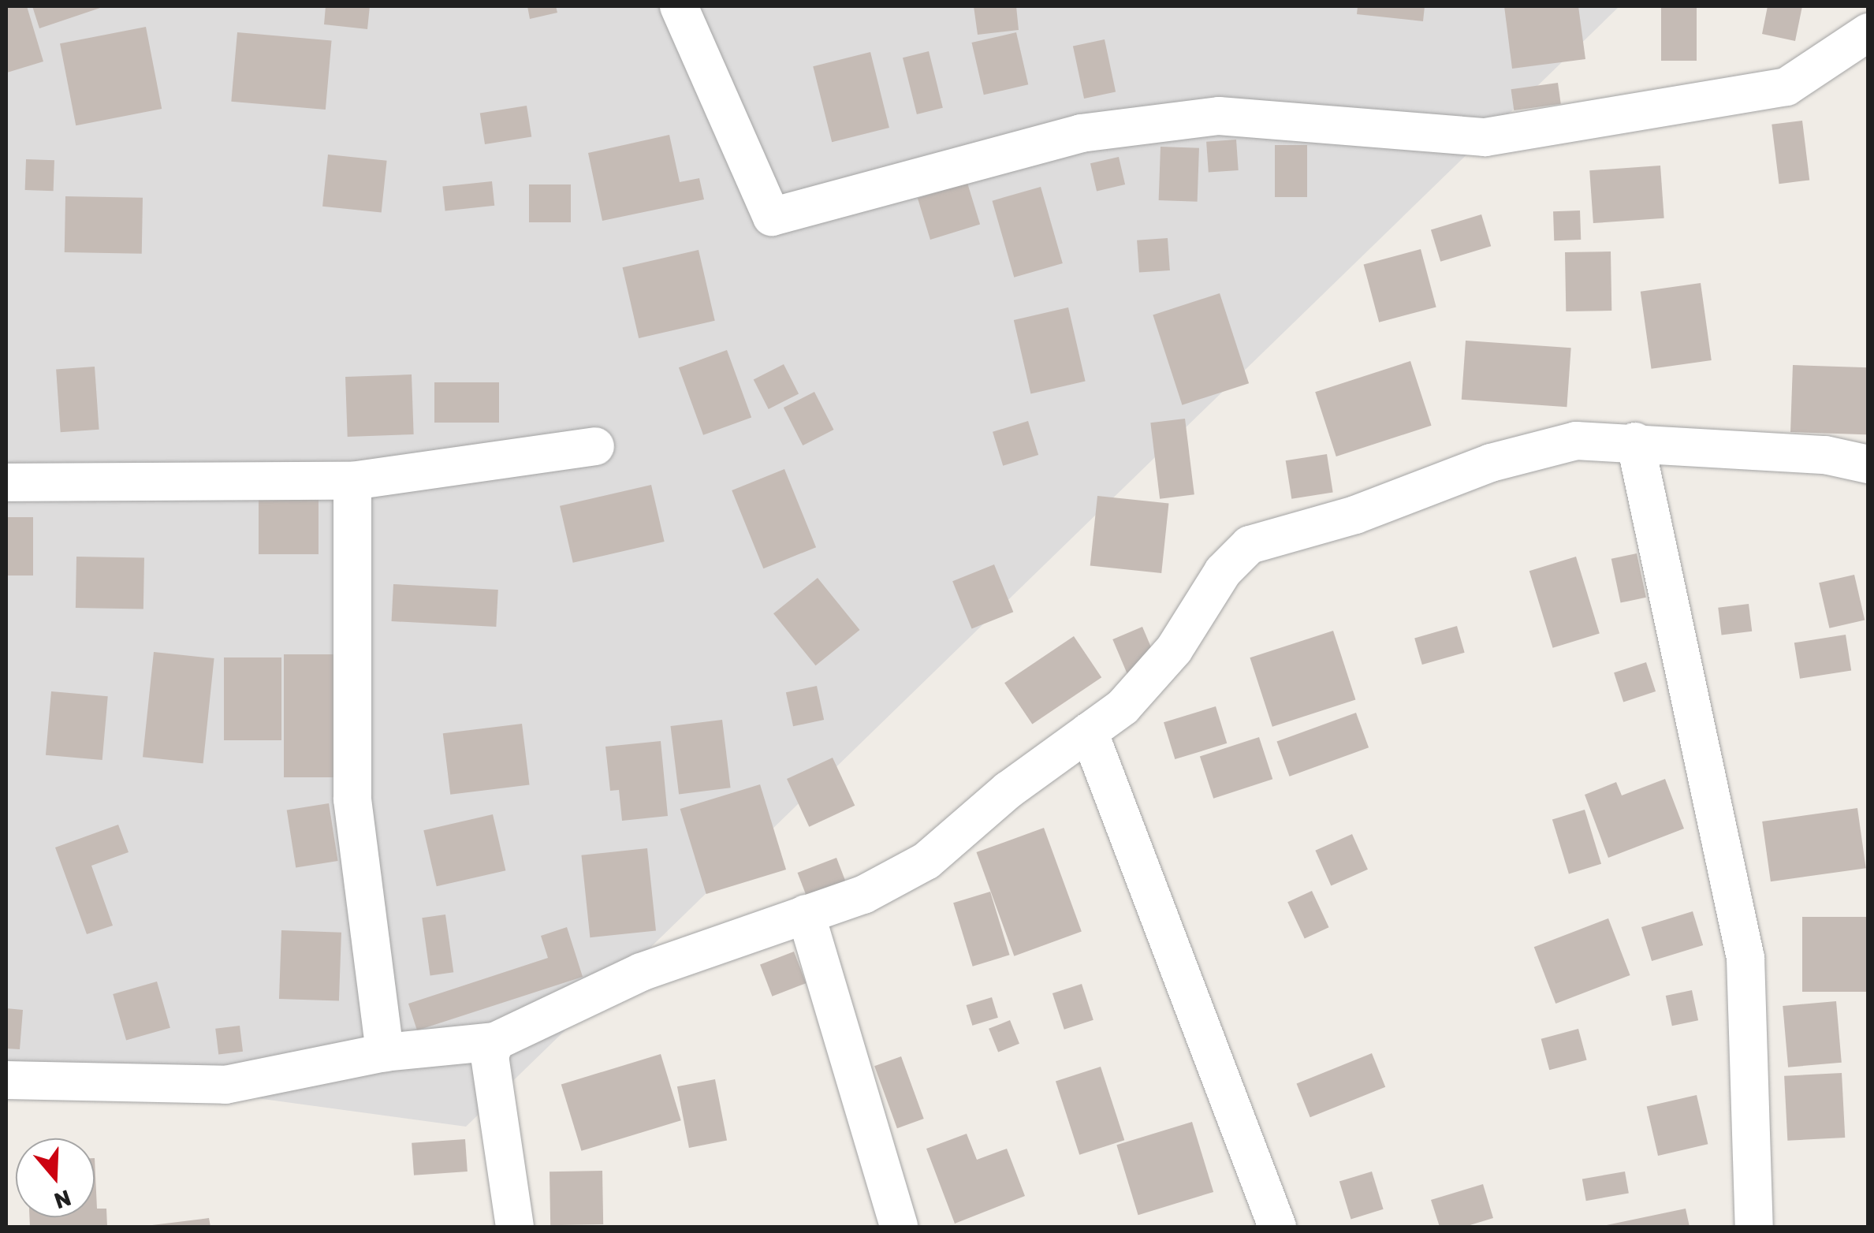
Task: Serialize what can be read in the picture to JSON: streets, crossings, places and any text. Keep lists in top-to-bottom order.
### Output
{
  "north": "bottom"
}
